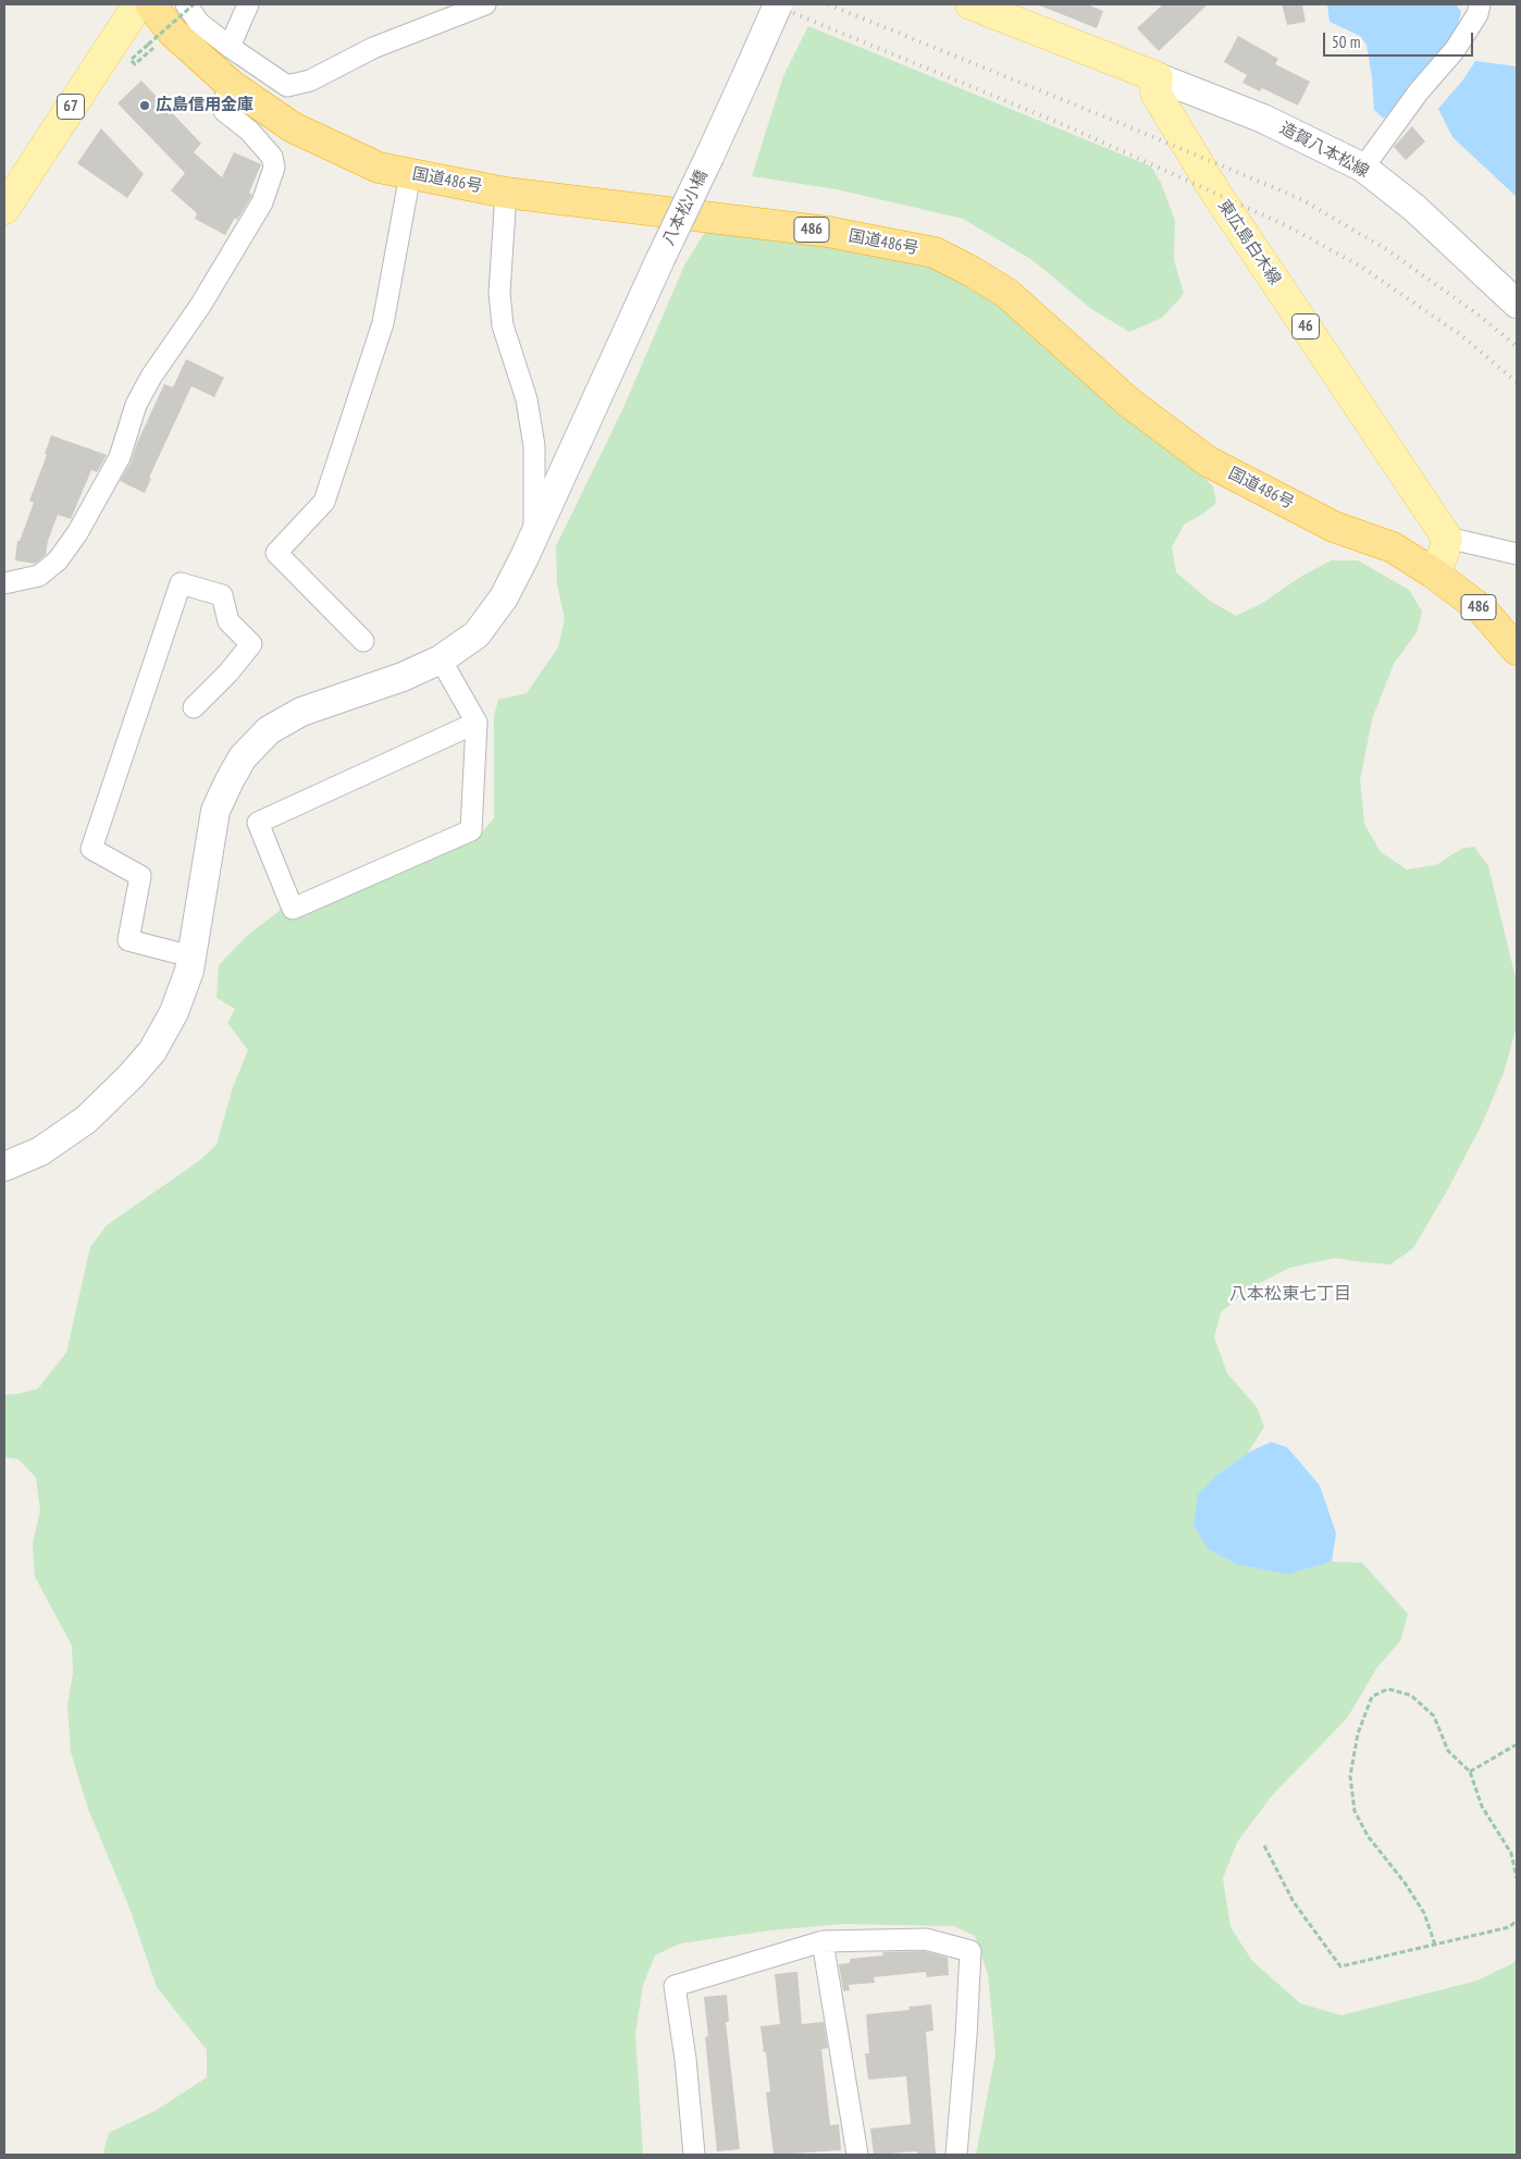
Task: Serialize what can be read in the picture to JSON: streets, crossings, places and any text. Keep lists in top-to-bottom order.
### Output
{
  "streets": {
    "highway": ["国道486号", "486"],
    "main road": ["67", "東広島白木線", "46"],
    "street": ["造賀八本松線", "八本松小橋"]
  },
  "crossings": [
    ["造賀八本松線", "東広島白木線"]
  ],
  "districts": ["八本松東七丁目"],
  "places": ["広島信用金庫"],
  "scale_bar": "50 m"
}
